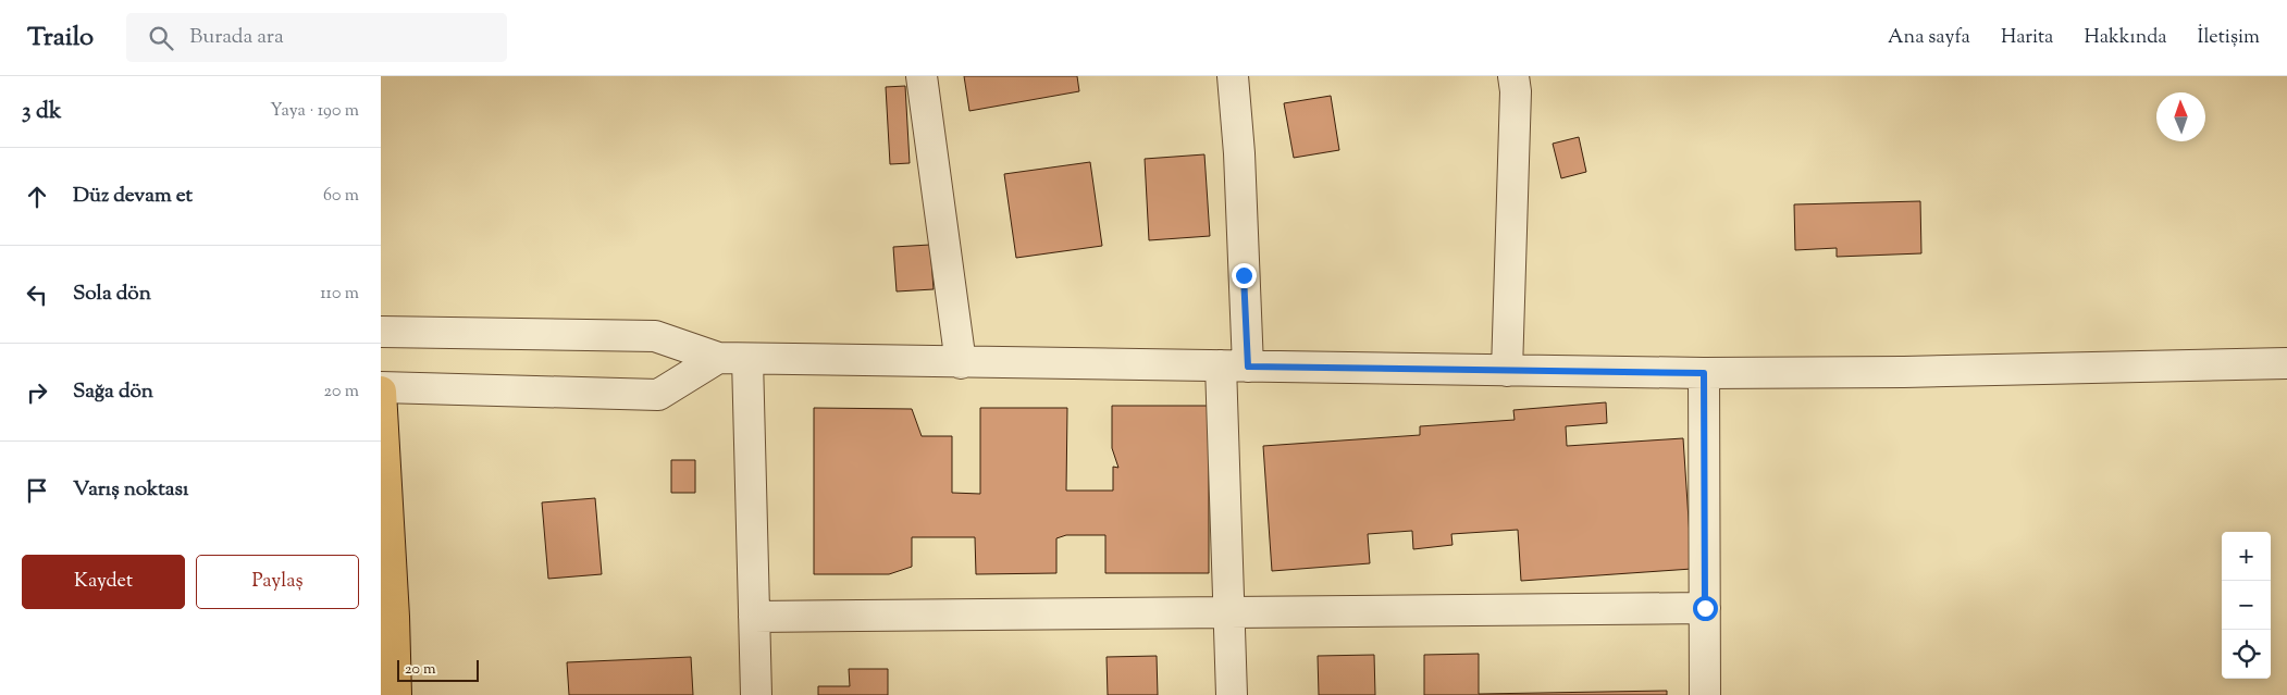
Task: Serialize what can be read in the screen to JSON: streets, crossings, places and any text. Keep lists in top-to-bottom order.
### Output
{
  "scale_bar": "20 m",
  "north": "top",
  "page": {
    "header": "Trailo",
    "search": "Burada ara",
    "nav": [
      "Ana sayfa",
      "Harita",
      "Hakkında",
      "İletişim"
    ],
    "heading": ["3 dk", "Yaya · 190 m"],
    "list": [
      ["Düz devam et", "60 m"],
      ["Sola dön", "110 m"],
      ["Sağa dön", "20 m"],
      "Varış noktası"
    ],
    "map_buttons": ["+", "−"],
    "buttons": ["Kaydet", "Paylaş"],
    "scale": "20 m"
  }
}
